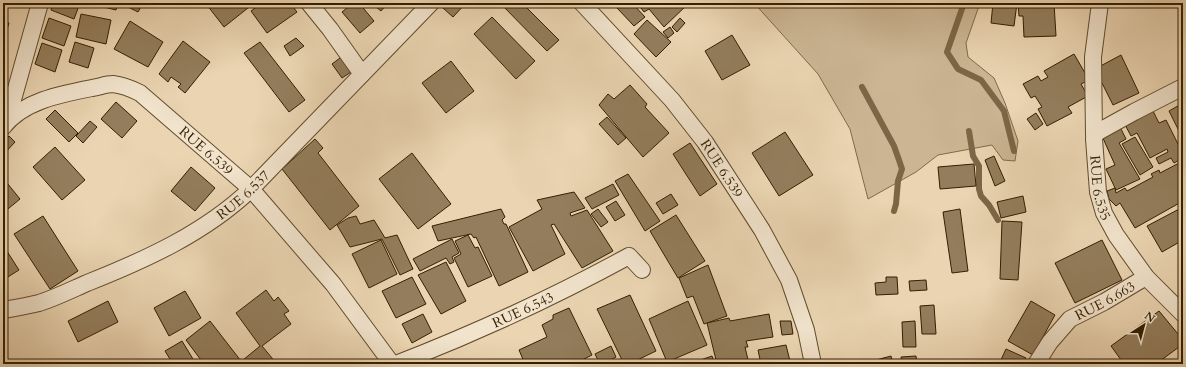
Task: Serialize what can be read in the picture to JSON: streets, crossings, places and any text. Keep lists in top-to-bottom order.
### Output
{
  "streets": {
    "street": [
      "RUE 6.539",
      "RUE 6.535",
      "RUE 6.537",
      "RUE 6.663",
      "RUE 6.543"
    ]
  },
  "crossings": [
    ["RUE 6.539", "RUE 6.537"],
    ["RUE 6.535", "RUE 6.663"]
  ],
  "north": "top right"
}
